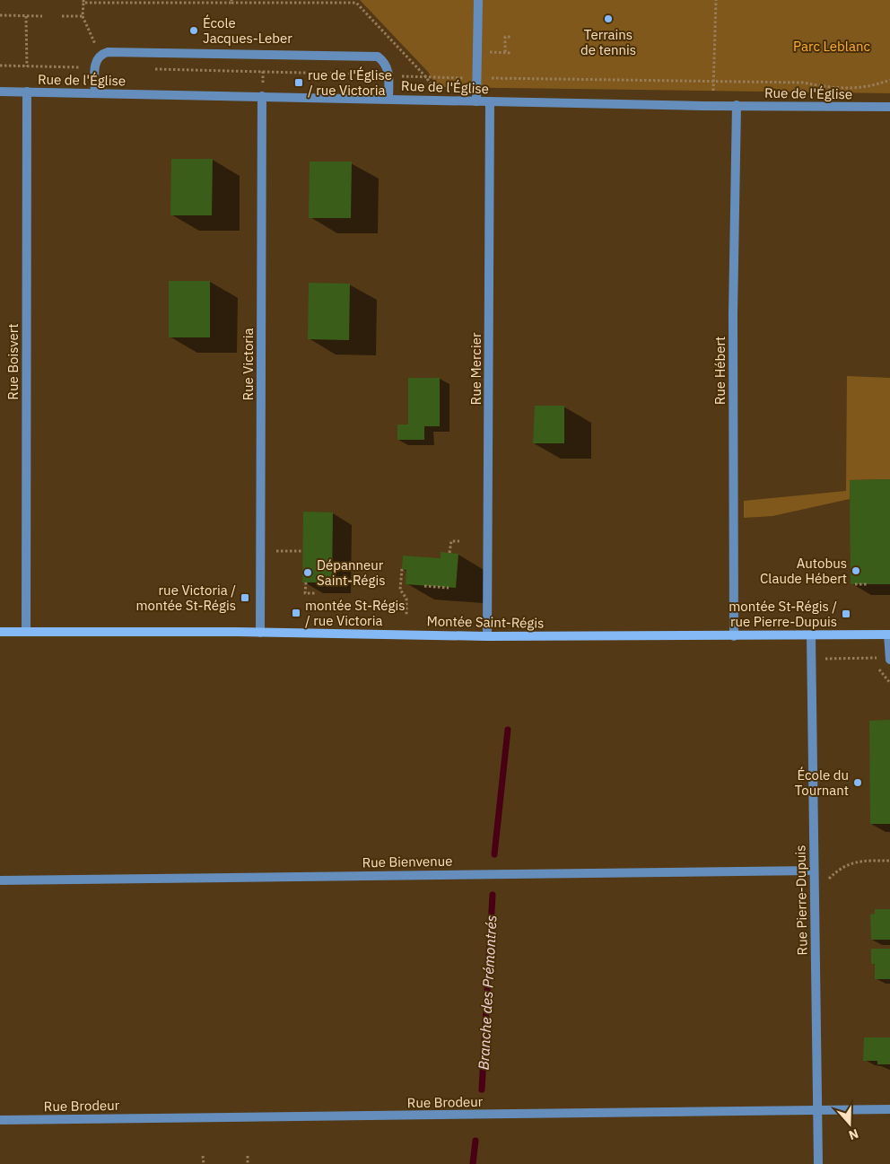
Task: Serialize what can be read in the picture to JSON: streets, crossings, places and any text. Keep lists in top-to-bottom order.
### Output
{
  "streets": {
    "street": [
      "Rue de l'Église",
      "Rue Boisvert",
      "Rue Victoria",
      "Rue Mercier",
      "Rue Hébert",
      "Montée Saint-Régis",
      "Rue Bienvenue",
      "Rue Pierre-Dupuis",
      "Rue Brodeur"
    ]
  },
  "crossings": [
    ["Rue de l'Église", "Rue Boisvert"],
    ["Rue de l'Église", "Rue Victoria"],
    ["Rue de l'Église", "Rue Mercier"],
    ["Rue de l'Église", "Rue Hébert"],
    ["Rue Boisvert", "Montée Saint-Régis"],
    ["Rue Victoria", "Montée Saint-Régis"],
    ["Rue Mercier", "Montée Saint-Régis"],
    ["Rue Hébert", "Montée Saint-Régis"],
    ["Montée Saint-Régis", "Rue Pierre-Dupuis"],
    ["Rue Bienvenue", "Rue Pierre-Dupuis"],
    ["Rue Pierre-Dupuis", "Rue Brodeur"]
  ],
  "water": ["Branche des Prémontrés"],
  "parks": ["Parc Leblanc"],
  "places": {
    "other": [
      "Terrains de tennis",
      "École Jacques-Leber",
      "Autobus Claude Hébert",
      "Dépanneur Saint-Régis",
      "École du Tournant"
    ],
    "transit": [
      "rue de l'Église / rue Victoria",
      "rue Victoria / montée St-Régis",
      "montée St-Régis / rue Victoria",
      "montée St-Régis / rue Pierre-Dupuis"
    ]
  },
  "north": "bottom"
}
